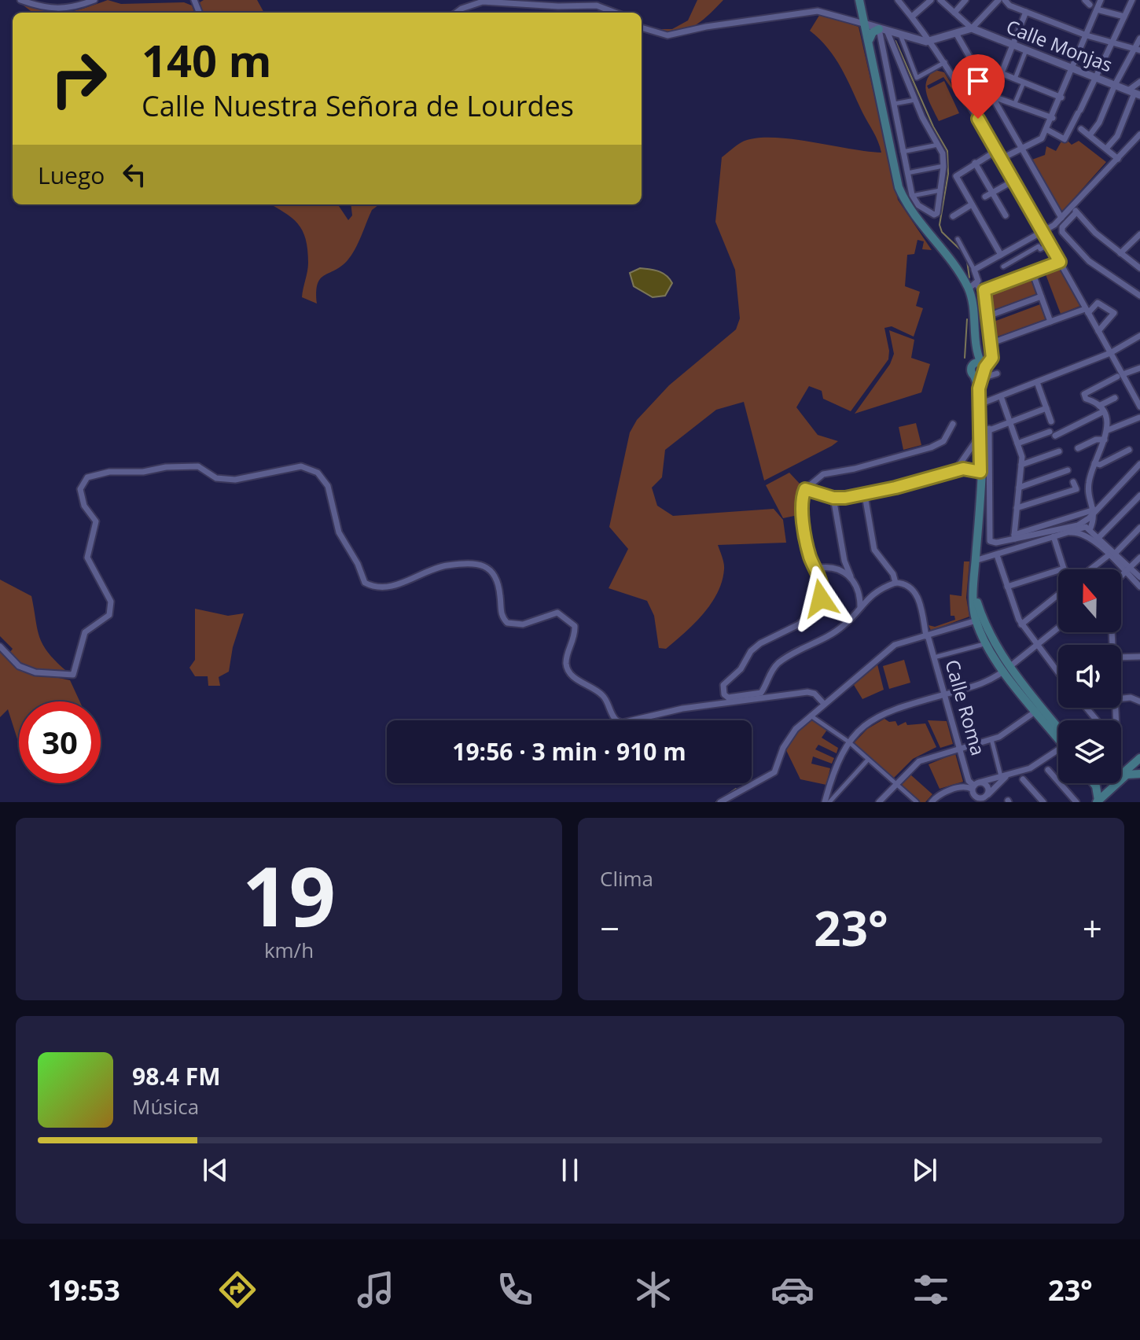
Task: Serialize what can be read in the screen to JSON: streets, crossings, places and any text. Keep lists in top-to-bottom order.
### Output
{
  "streets": {
    "street": ["Calle Monjas", "Calle Roma"]
  },
  "north": "top",
  "page": {
    "turn": ["140 m", "Calle Nuestra Señora de Lourdes"],
    "then": "Luego",
    "limit": "30",
    "trip": "19:56 · 3 min · 910 m",
    "tile": [
      ["19", "km/h"],
      "Clima"
    ],
    "heat": ["−", "23°", "+"],
    "song": ["98.4 FM", "Música"],
    "tabs": ["19:53", "23°"]
  }
}
